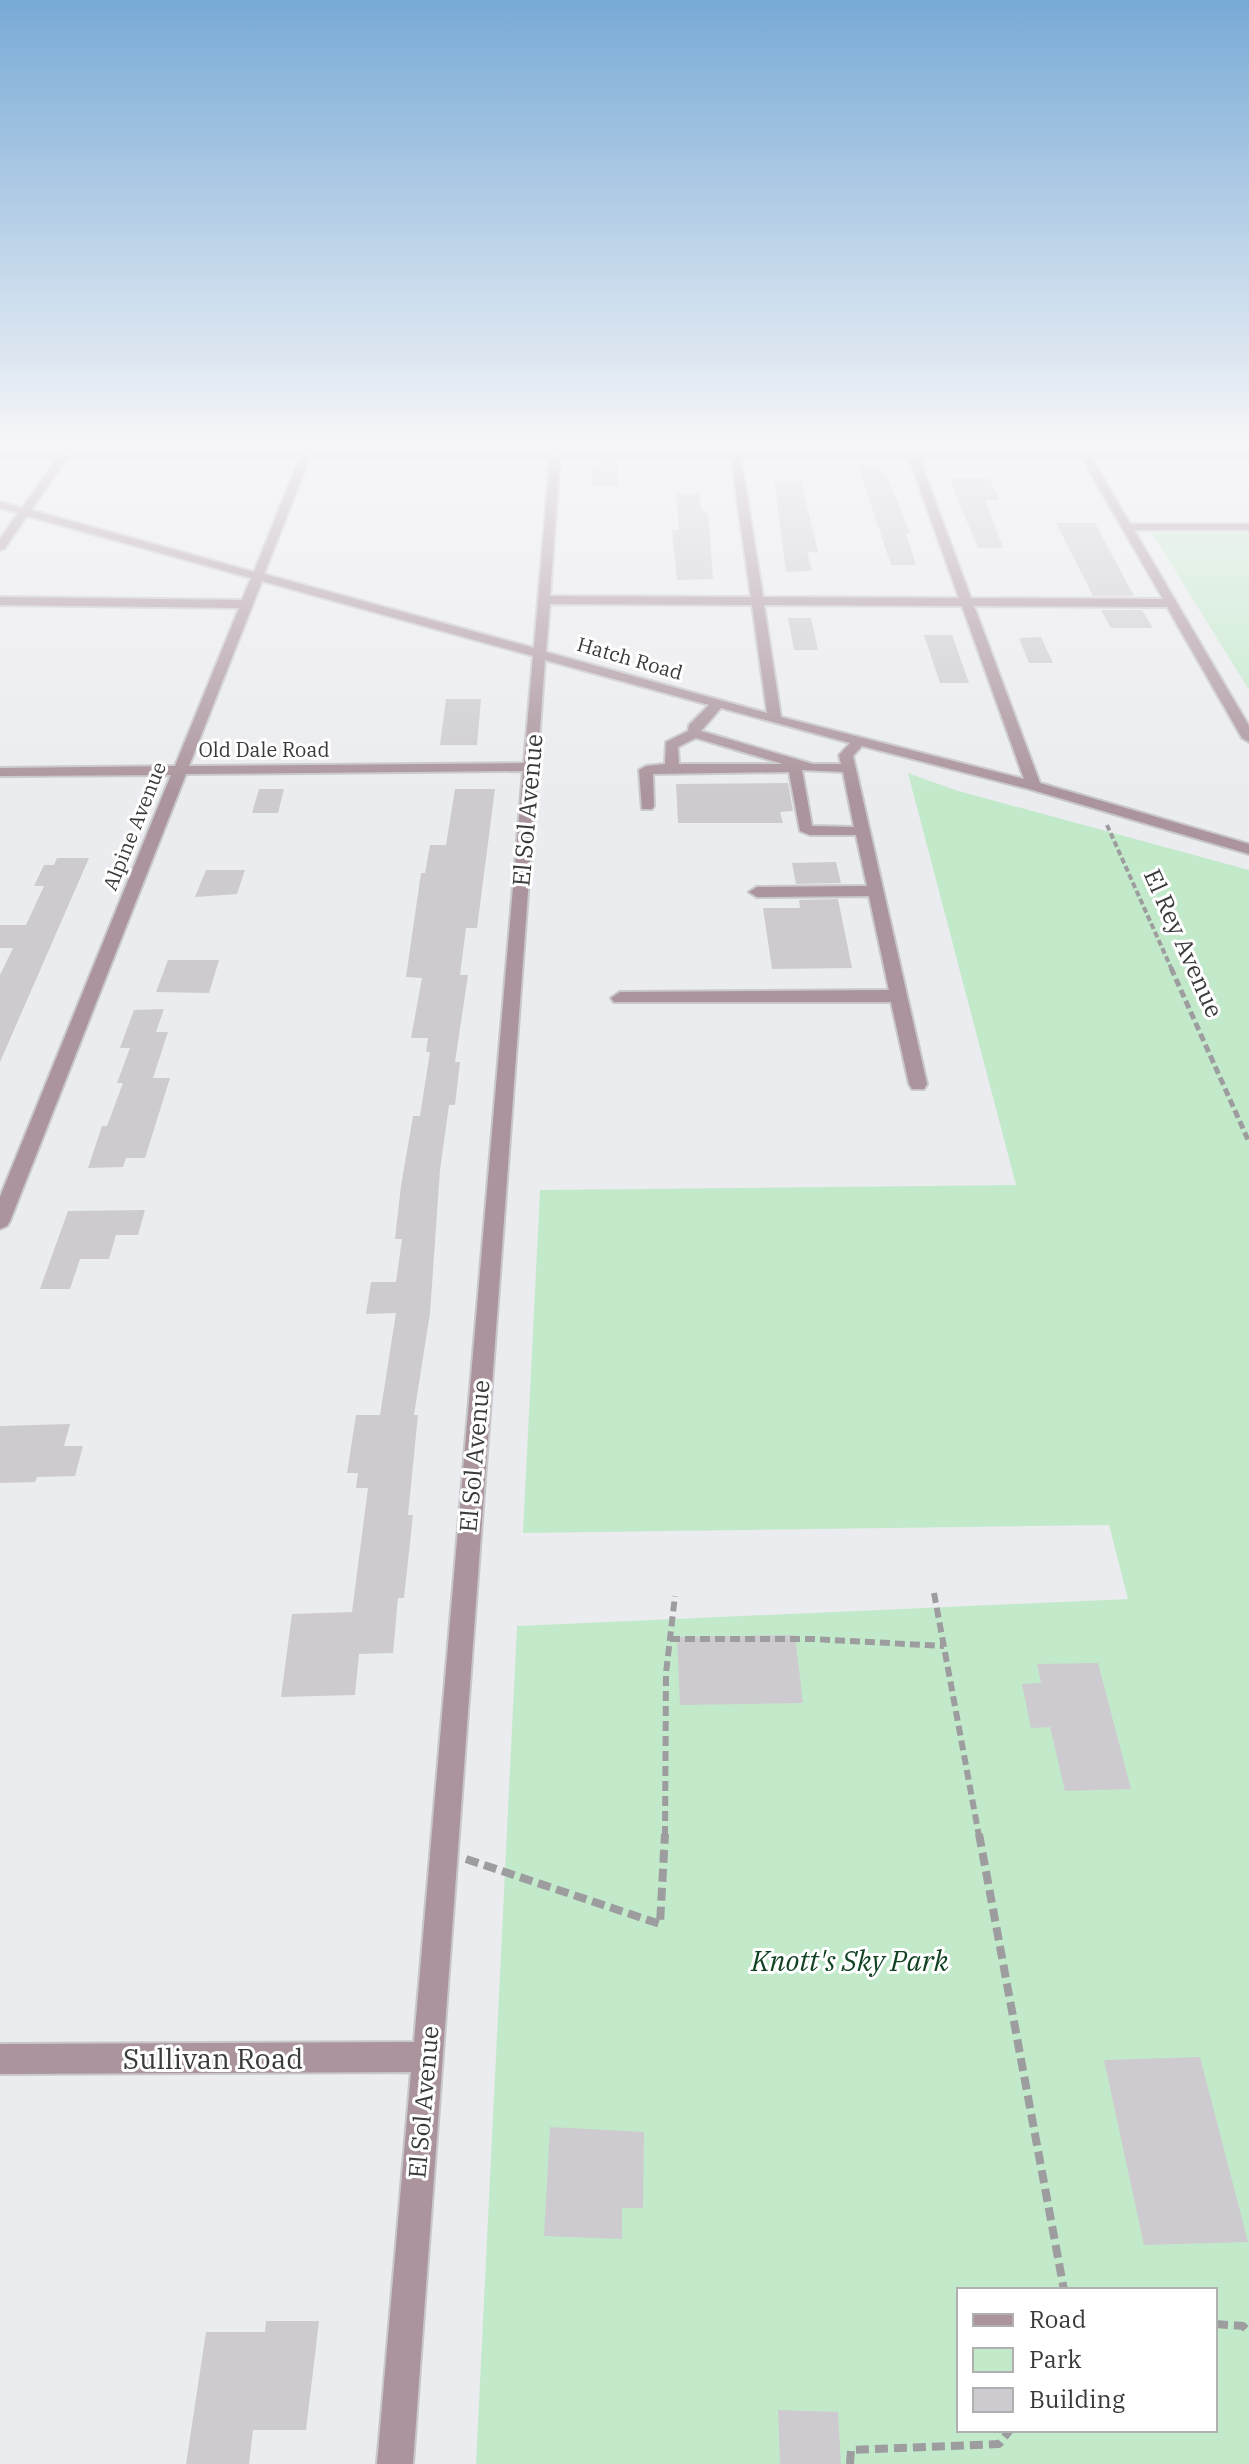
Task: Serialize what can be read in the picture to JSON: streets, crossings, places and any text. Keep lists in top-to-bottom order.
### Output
{
  "streets": {
    "street": [
      "Hatch Road",
      "Old Dale Road",
      "El Sol Avenue",
      "Alpine Avenue",
      "Sullivan Road"
    ],
    "path": ["El Rey Avenue"]
  },
  "crossings": [
    ["Hatch Road", "El Sol Avenue"],
    ["Hatch Road", "Alpine Avenue"],
    ["Hatch Road", "El Rey Avenue"],
    ["Old Dale Road", "El Sol Avenue"],
    ["Old Dale Road", "Alpine Avenue"],
    ["El Sol Avenue", "Sullivan Road"]
  ],
  "parks": ["Knott's Sky Park"],
  "legend": ["Road", "Park", "Building"]
}
